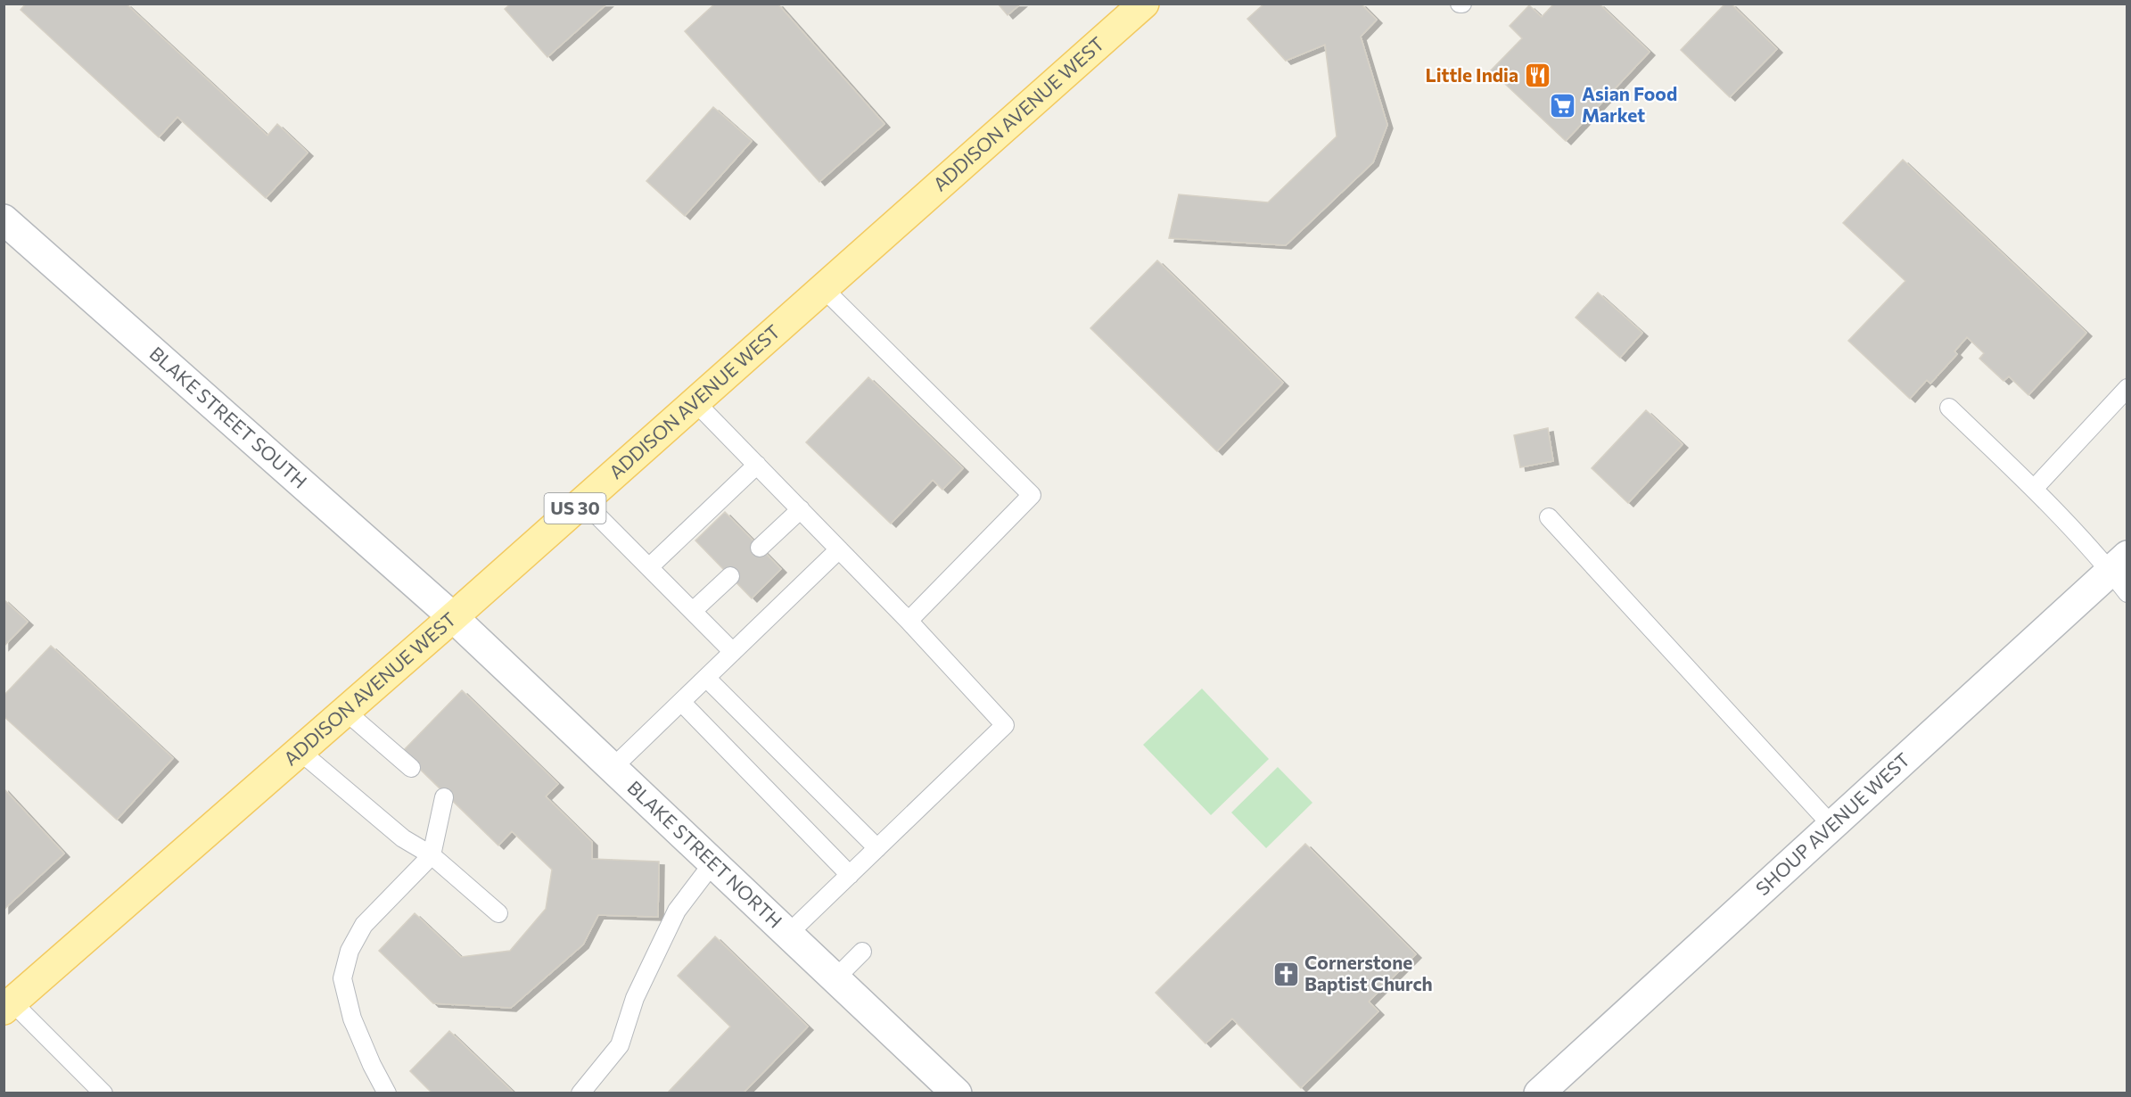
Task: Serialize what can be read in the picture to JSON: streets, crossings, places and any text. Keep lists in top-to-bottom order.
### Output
{
  "streets": {
    "main road": ["ADDISON AVENUE WEST", "US 30"],
    "street": ["BLAKE STREET SOUTH", "SHOUP AVENUE WEST", "BLAKE STREET NORTH"]
  },
  "crossings": [
    ["ADDISON AVENUE WEST", "BLAKE STREET SOUTH"],
    ["ADDISON AVENUE WEST", "BLAKE STREET NORTH"],
    ["BLAKE STREET SOUTH", "BLAKE STREET NORTH"]
  ],
  "places": {
    "restaurant": ["Little India"],
    "supermarket": ["Asian Food Market"],
    "church": ["Cornerstone Baptist Church"]
  }
}
